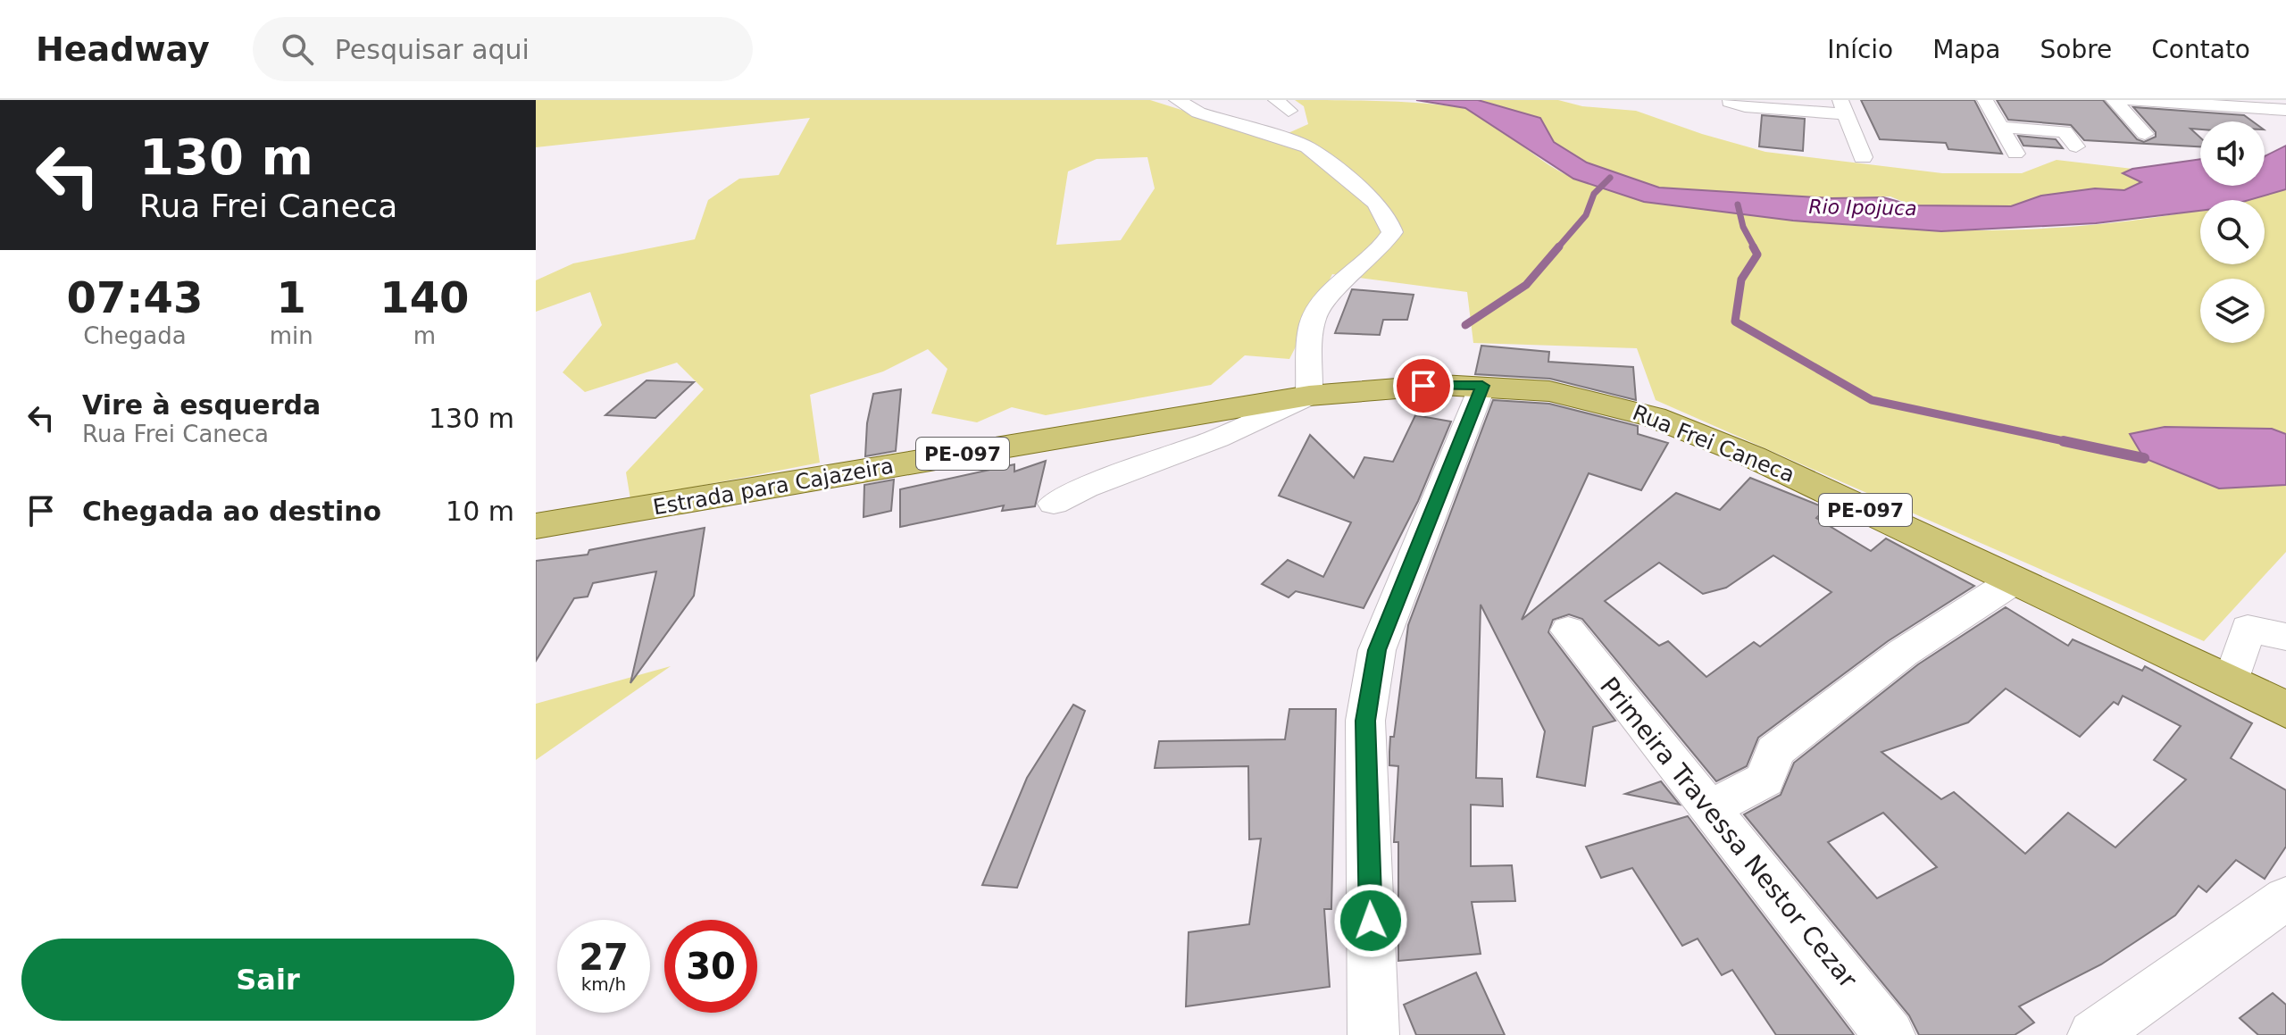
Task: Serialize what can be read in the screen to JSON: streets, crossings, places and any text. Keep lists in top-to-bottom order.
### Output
{
  "streets": {
    "main road": ["Rua Frei Caneca", "PE-097", "Estrada para Cajazeira"],
    "street": ["Primeira Travessa Nestor Cezar"]
  },
  "crossings": [
    ["Rua Frei Caneca", "Estrada para Cajazeira"]
  ],
  "water": ["Rio Ipojuca"],
  "page": {
    "header": "Headway",
    "search": "Pesquisar aqui",
    "nav": [
      "Início",
      "Mapa",
      "Sobre",
      "Contato"
    ],
    "turn": ["130 m", "Rua Frei Caneca"],
    "eta": [
      "07:43",
      "Chegada",
      "1",
      "min",
      "140",
      "m"
    ],
    "list": [
      {
        "name": "Vire à esquerda",
        "note": "Rua Frei Caneca",
        "value": "130 m"
      },
      {
        "name": "Chegada ao destino",
        "value": "10 m"
      }
    ],
    "speed": "27 km/h",
    "limit": "30",
    "buttons": "Sair"
  }
}
